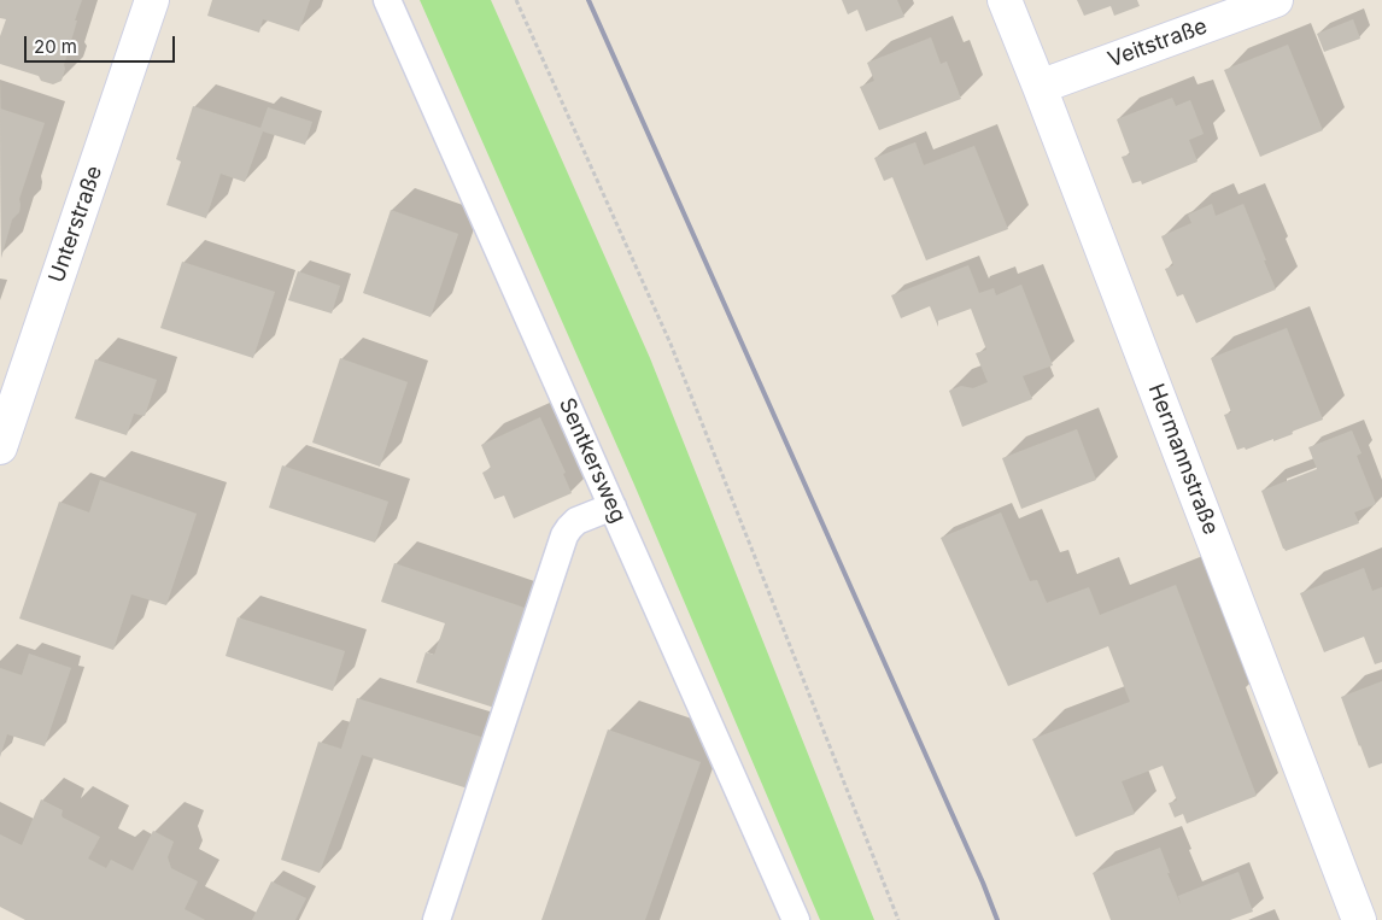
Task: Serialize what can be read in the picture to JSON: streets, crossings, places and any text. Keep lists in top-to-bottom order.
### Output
{
  "streets": {
    "street": ["Veitstraße", "Unterstraße", "Hermannstraße"],
    "lane": ["Sentkersweg"]
  },
  "crossings": [
    ["Veitstraße", "Hermannstraße"]
  ],
  "scale_bar": "20 m"
}
